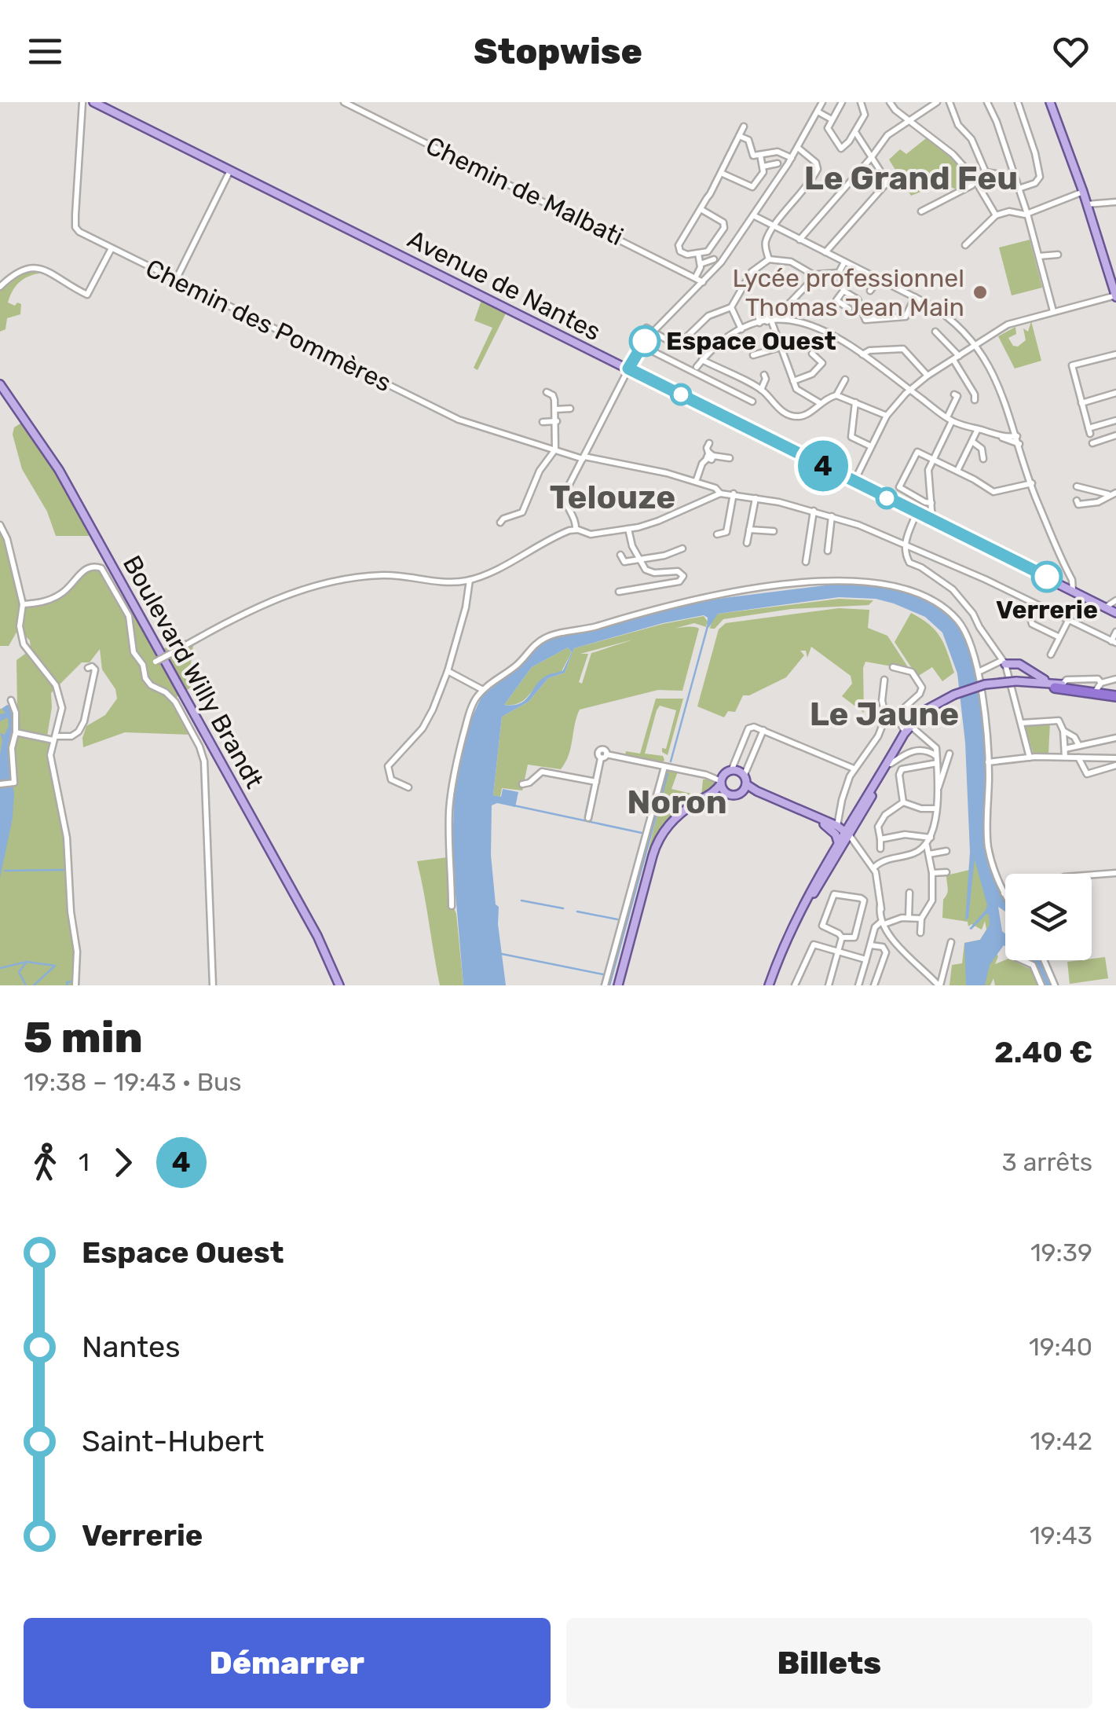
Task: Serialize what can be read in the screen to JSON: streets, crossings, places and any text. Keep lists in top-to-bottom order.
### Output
{
  "streets": {
    "main road": ["Avenue de Nantes", "Boulevard Willy Brandt"],
    "street": ["Chemin de Malbati", "Chemin des Pommères"]
  },
  "districts": [
    "Le Grand Feu",
    "Telouze",
    "Le Jaune",
    "Noron"
  ],
  "places": ["Lycée professionnel Thomas Jean Main", "Espace Ouest", "Verrerie"],
  "lines": ["bus line 4"],
  "page": {
    "header": "Stopwise",
    "on_map": "4",
    "heading": ["5 min", "19:38 – 19:43 · Bus", "2.40 €"],
    "legs": ["1", "4", "3 arrêts"],
    "list": [
      {
        "name": "Espace Ouest",
        "value": "19:39"
      },
      {
        "name": "Nantes",
        "value": "19:40"
      },
      {
        "name": "Saint-Hubert",
        "value": "19:42"
      },
      {
        "name": "Verrerie",
        "value": "19:43"
      }
    ],
    "buttons": ["Démarrer", "Billets"]
  }
}
